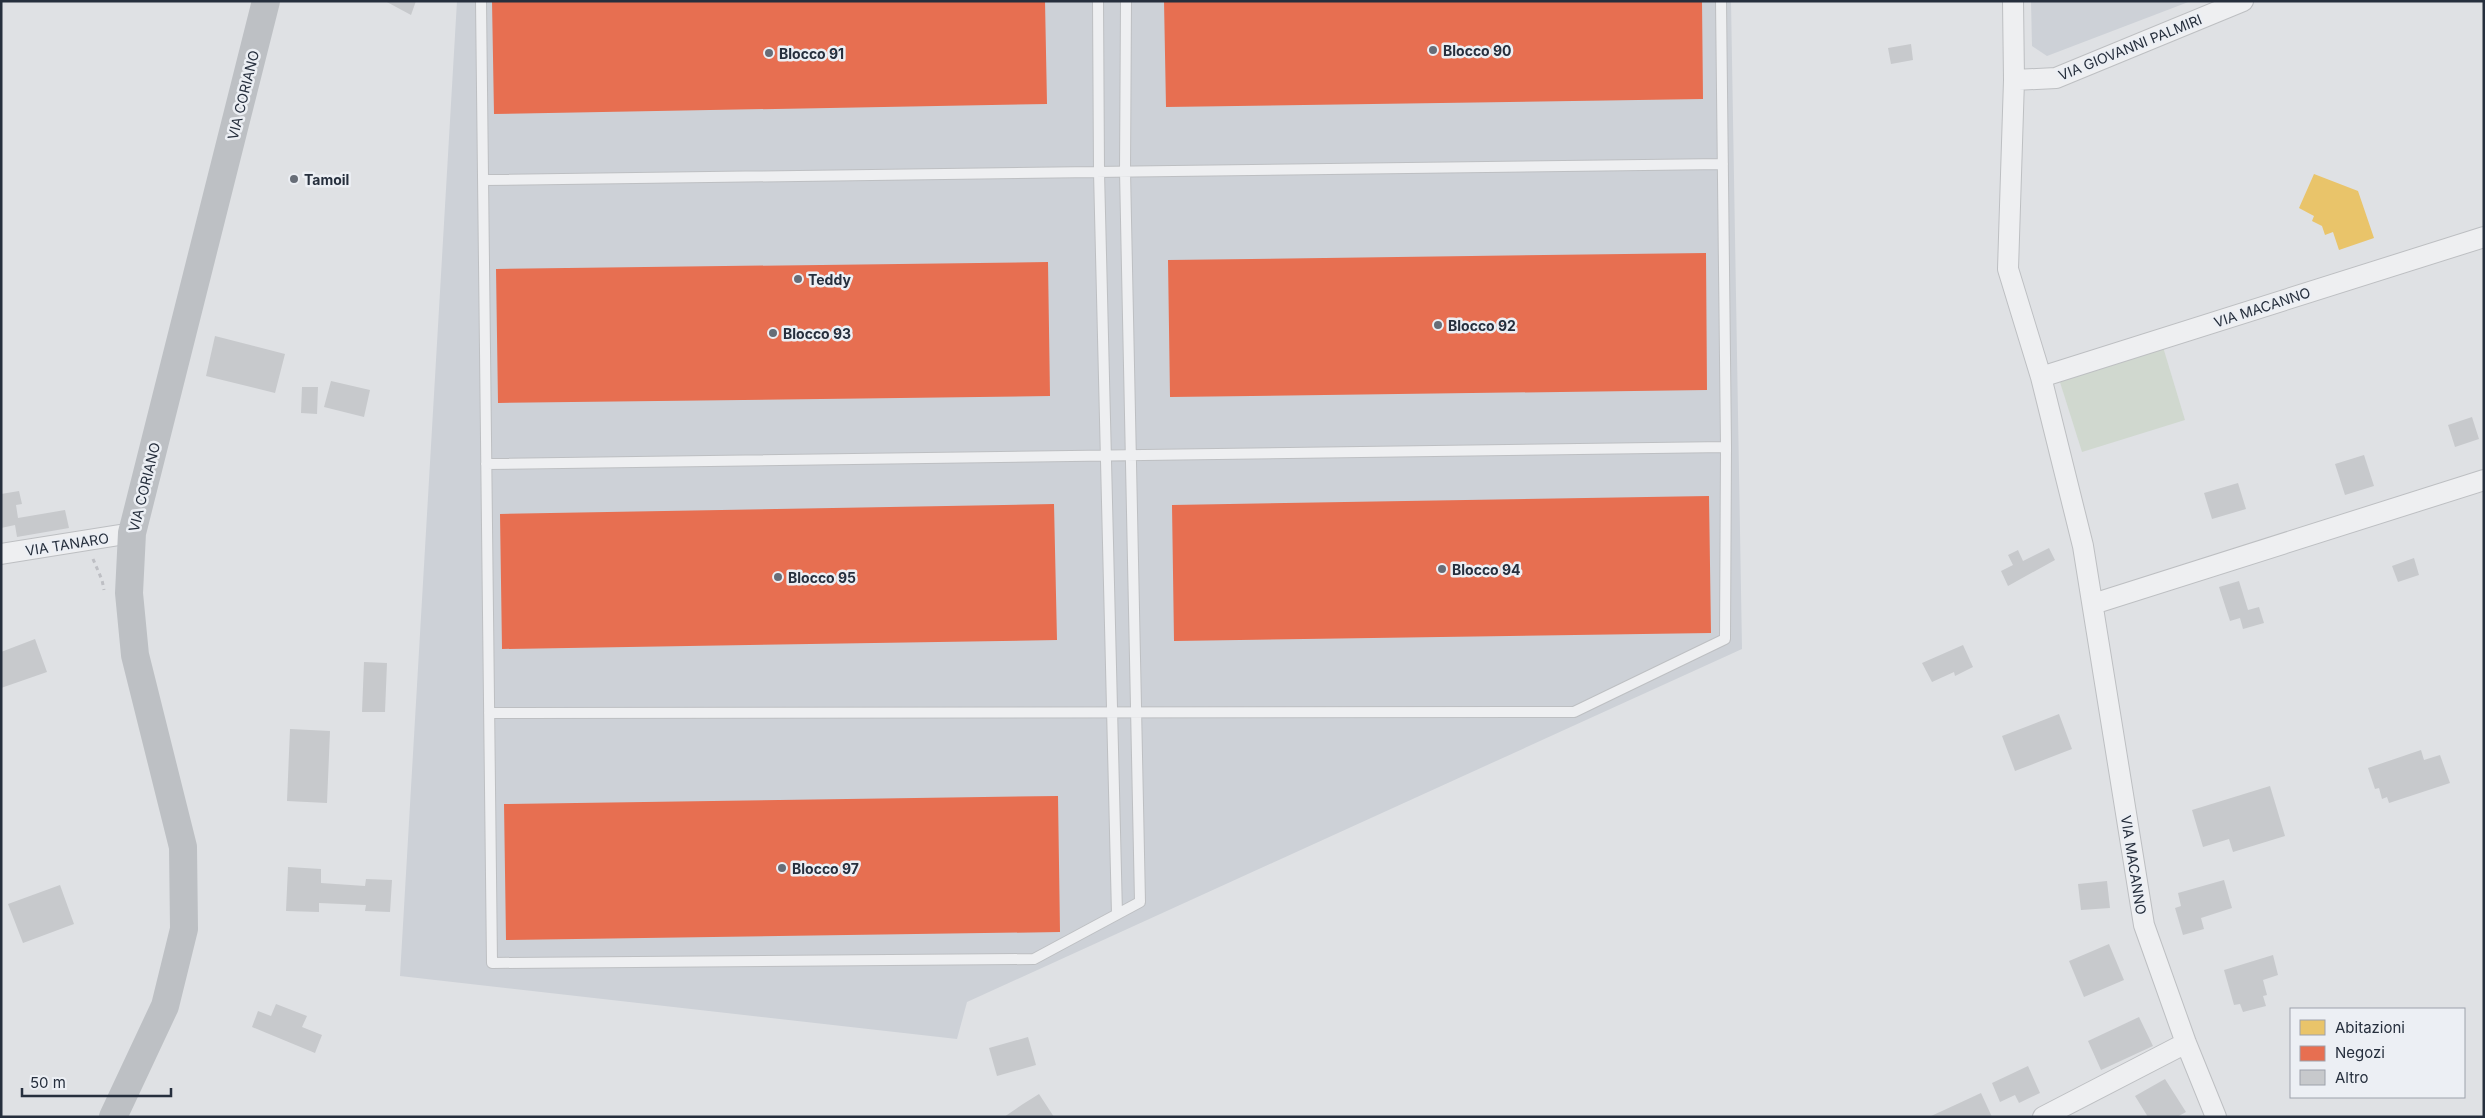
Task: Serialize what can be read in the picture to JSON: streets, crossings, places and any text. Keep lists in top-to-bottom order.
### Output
{
  "streets": {
    "main road": ["VIA CORIANO"],
    "street": ["VIA GIOVANNI PALMIRI", "VIA MACANNO", "VIA TANARO"]
  },
  "crossings": [
    ["VIA GIOVANNI PALMIRI", "VIA MACANNO"],
    ["VIA CORIANO", "VIA TANARO"]
  ],
  "places": [
    "Blocco 90",
    "Blocco 91",
    "Tamoil",
    "Teddy",
    "Blocco 92",
    "Blocco 93",
    "Blocco 94",
    "Blocco 95",
    "Blocco 97"
  ],
  "legend": ["Abitazioni", "Negozi", "Altro"],
  "scale_bar": "50 m"
}
